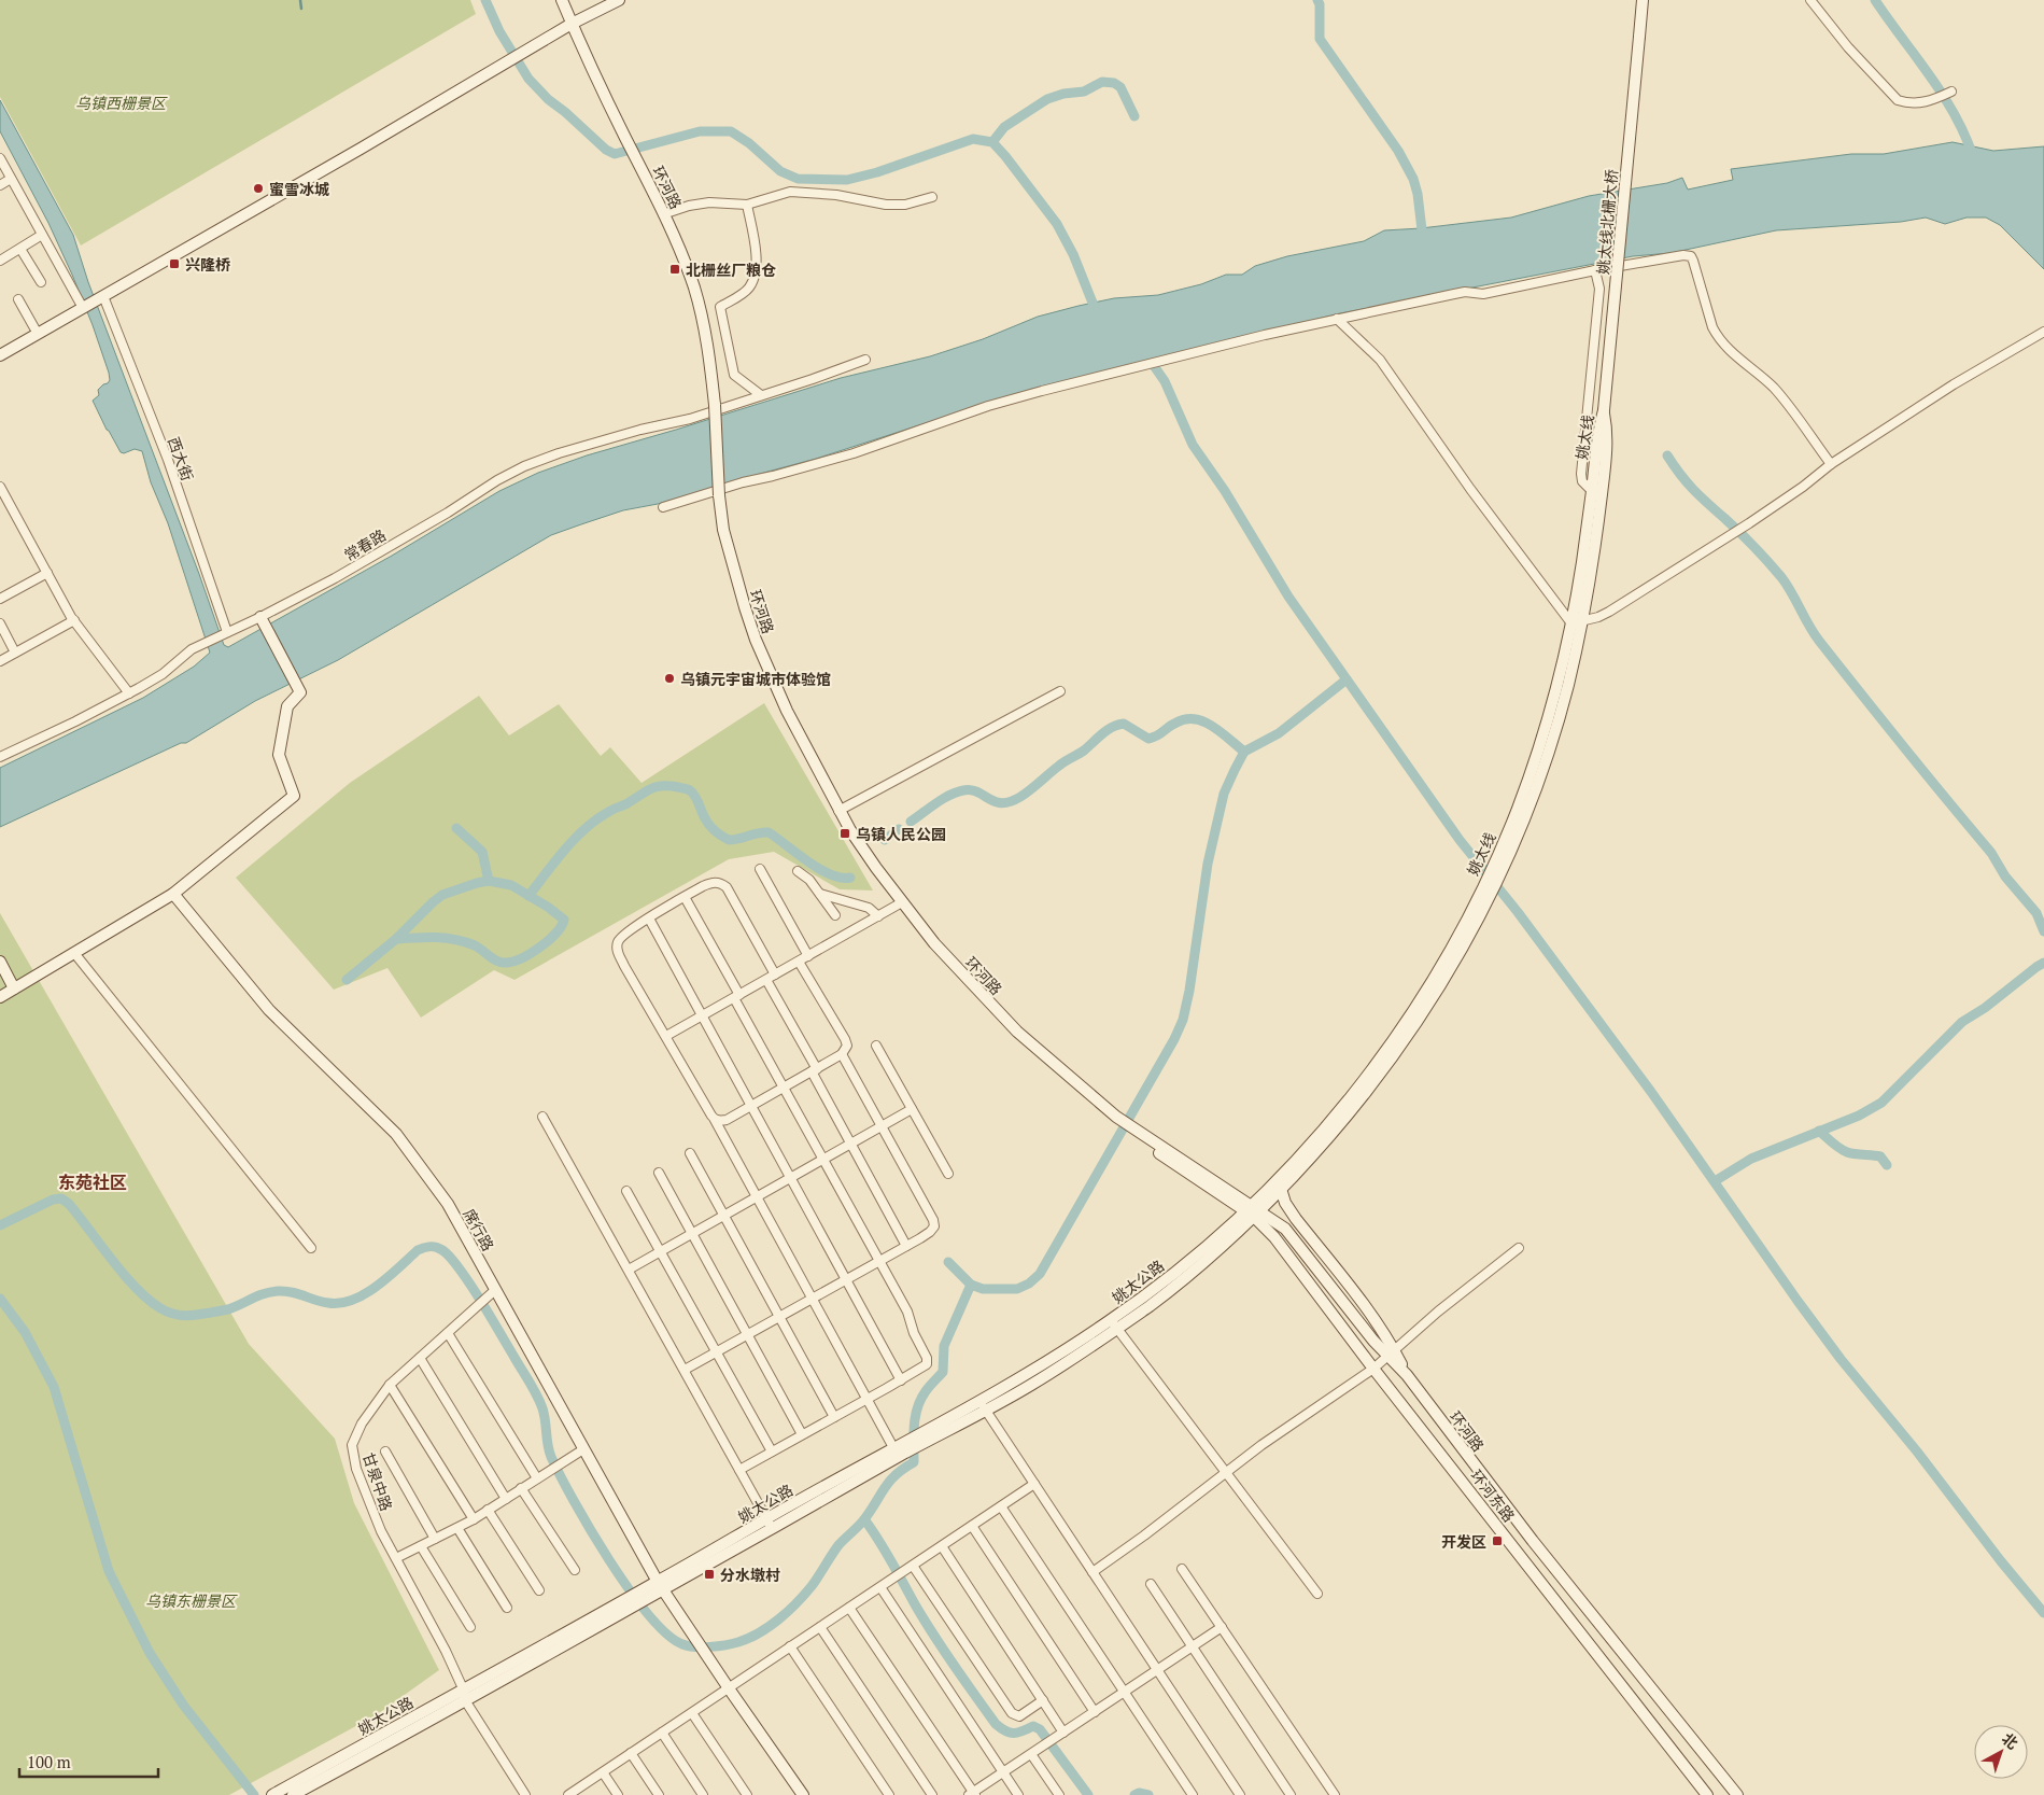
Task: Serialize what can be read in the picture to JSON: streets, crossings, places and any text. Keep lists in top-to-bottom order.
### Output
{
  "streets": {
    "street": [
      "环河路",
      "姚太线北栅大桥",
      "姚太线",
      "西大街",
      "常春路",
      "席行路",
      "姚太公路",
      "甘泉中路",
      "环河东路"
    ]
  },
  "crossings": [
    ["环河路", "姚太线"],
    ["环河路", "姚太公路"],
    ["环河路", "环河东路"],
    ["姚太线北栅大桥", "姚太线"],
    ["姚太线", "姚太公路"],
    ["姚太线", "环河东路"],
    ["西大街", "常春路"],
    ["席行路", "姚太公路"],
    ["席行路", "甘泉中路"],
    ["姚太公路", "甘泉中路"],
    ["姚太公路", "环河东路"]
  ],
  "districts": ["东苑社区"],
  "parks": ["乌镇西栅景区", "乌镇东栅景区"],
  "places": {
    "other": ["蜜雪冰城", "乌镇元宇宙城市体验馆"],
    "transit": [
      "兴隆桥",
      "北栅丝厂粮仓",
      "乌镇人民公园",
      "开发区",
      "分水墩村"
    ]
  },
  "scale_bar": "100 m",
  "north": "top right"
}
